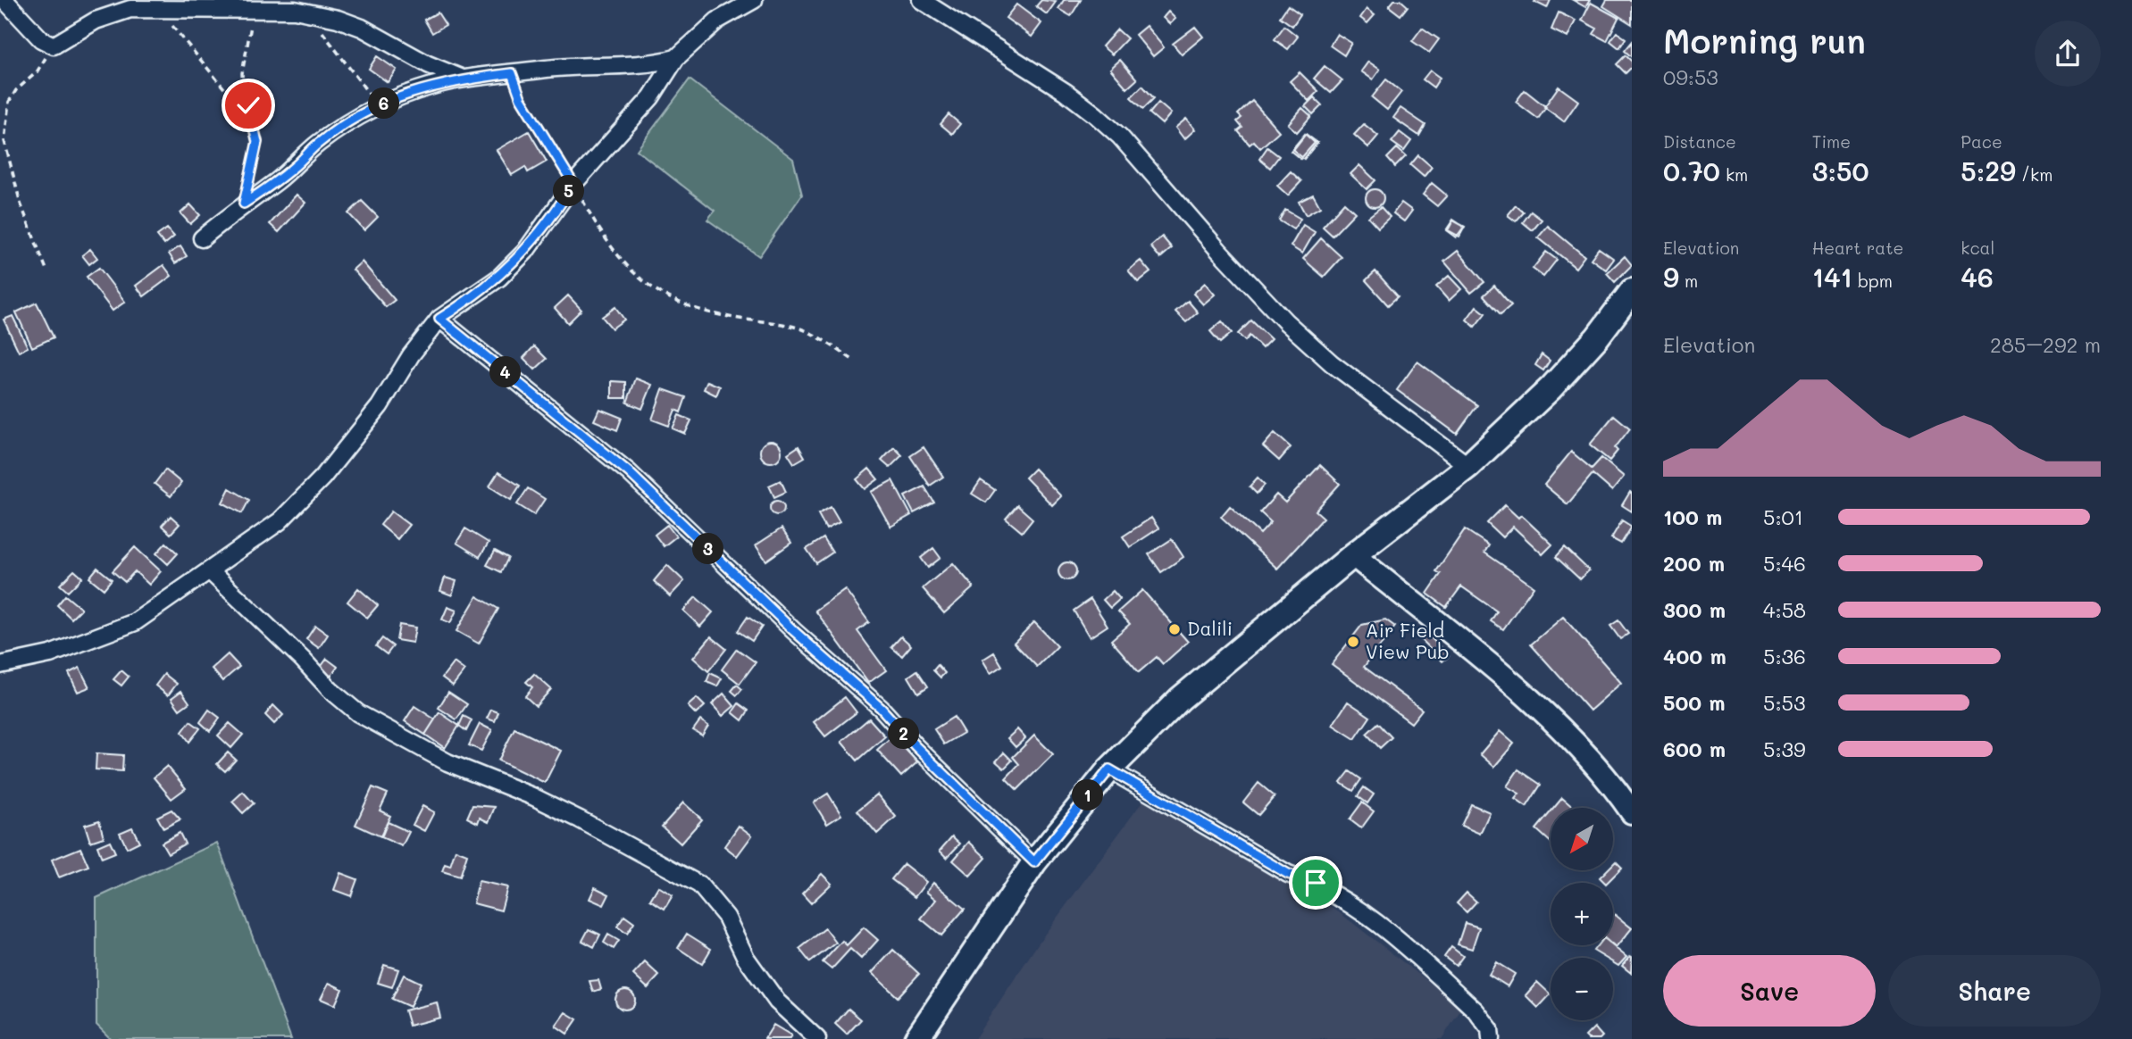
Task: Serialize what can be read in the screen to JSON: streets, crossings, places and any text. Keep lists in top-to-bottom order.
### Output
{
  "places": ["Dalili", "Air Field View Pub"],
  "north": "bottom left",
  "page": {
    "heading": ["Morning run", "09:53"],
    "pins": [
      "6",
      "5",
      "4",
      "3",
      "2",
      "1"
    ],
    "stats": [
      ["Distance", "0.70 km"],
      ["Time", "3:50"],
      ["Pace", "5:29 /km"],
      ["Elevation", "9 m"],
      ["Heart rate", "141 bpm"],
      ["kcal", "46"]
    ],
    "chart": ["Elevation", "285–292 m"],
    "list": [
      {
        "name": "100 m",
        "note": "5:01"
      },
      {
        "name": "200 m",
        "note": "5:46"
      },
      {
        "name": "300 m",
        "note": "4:58"
      },
      {
        "name": "400 m",
        "note": "5:36"
      },
      {
        "name": "500 m",
        "note": "5:53"
      },
      {
        "name": "600 m",
        "note": "5:39"
      }
    ],
    "map_buttons": ["+", "−"],
    "buttons": ["Save", "Share"]
  }
}
